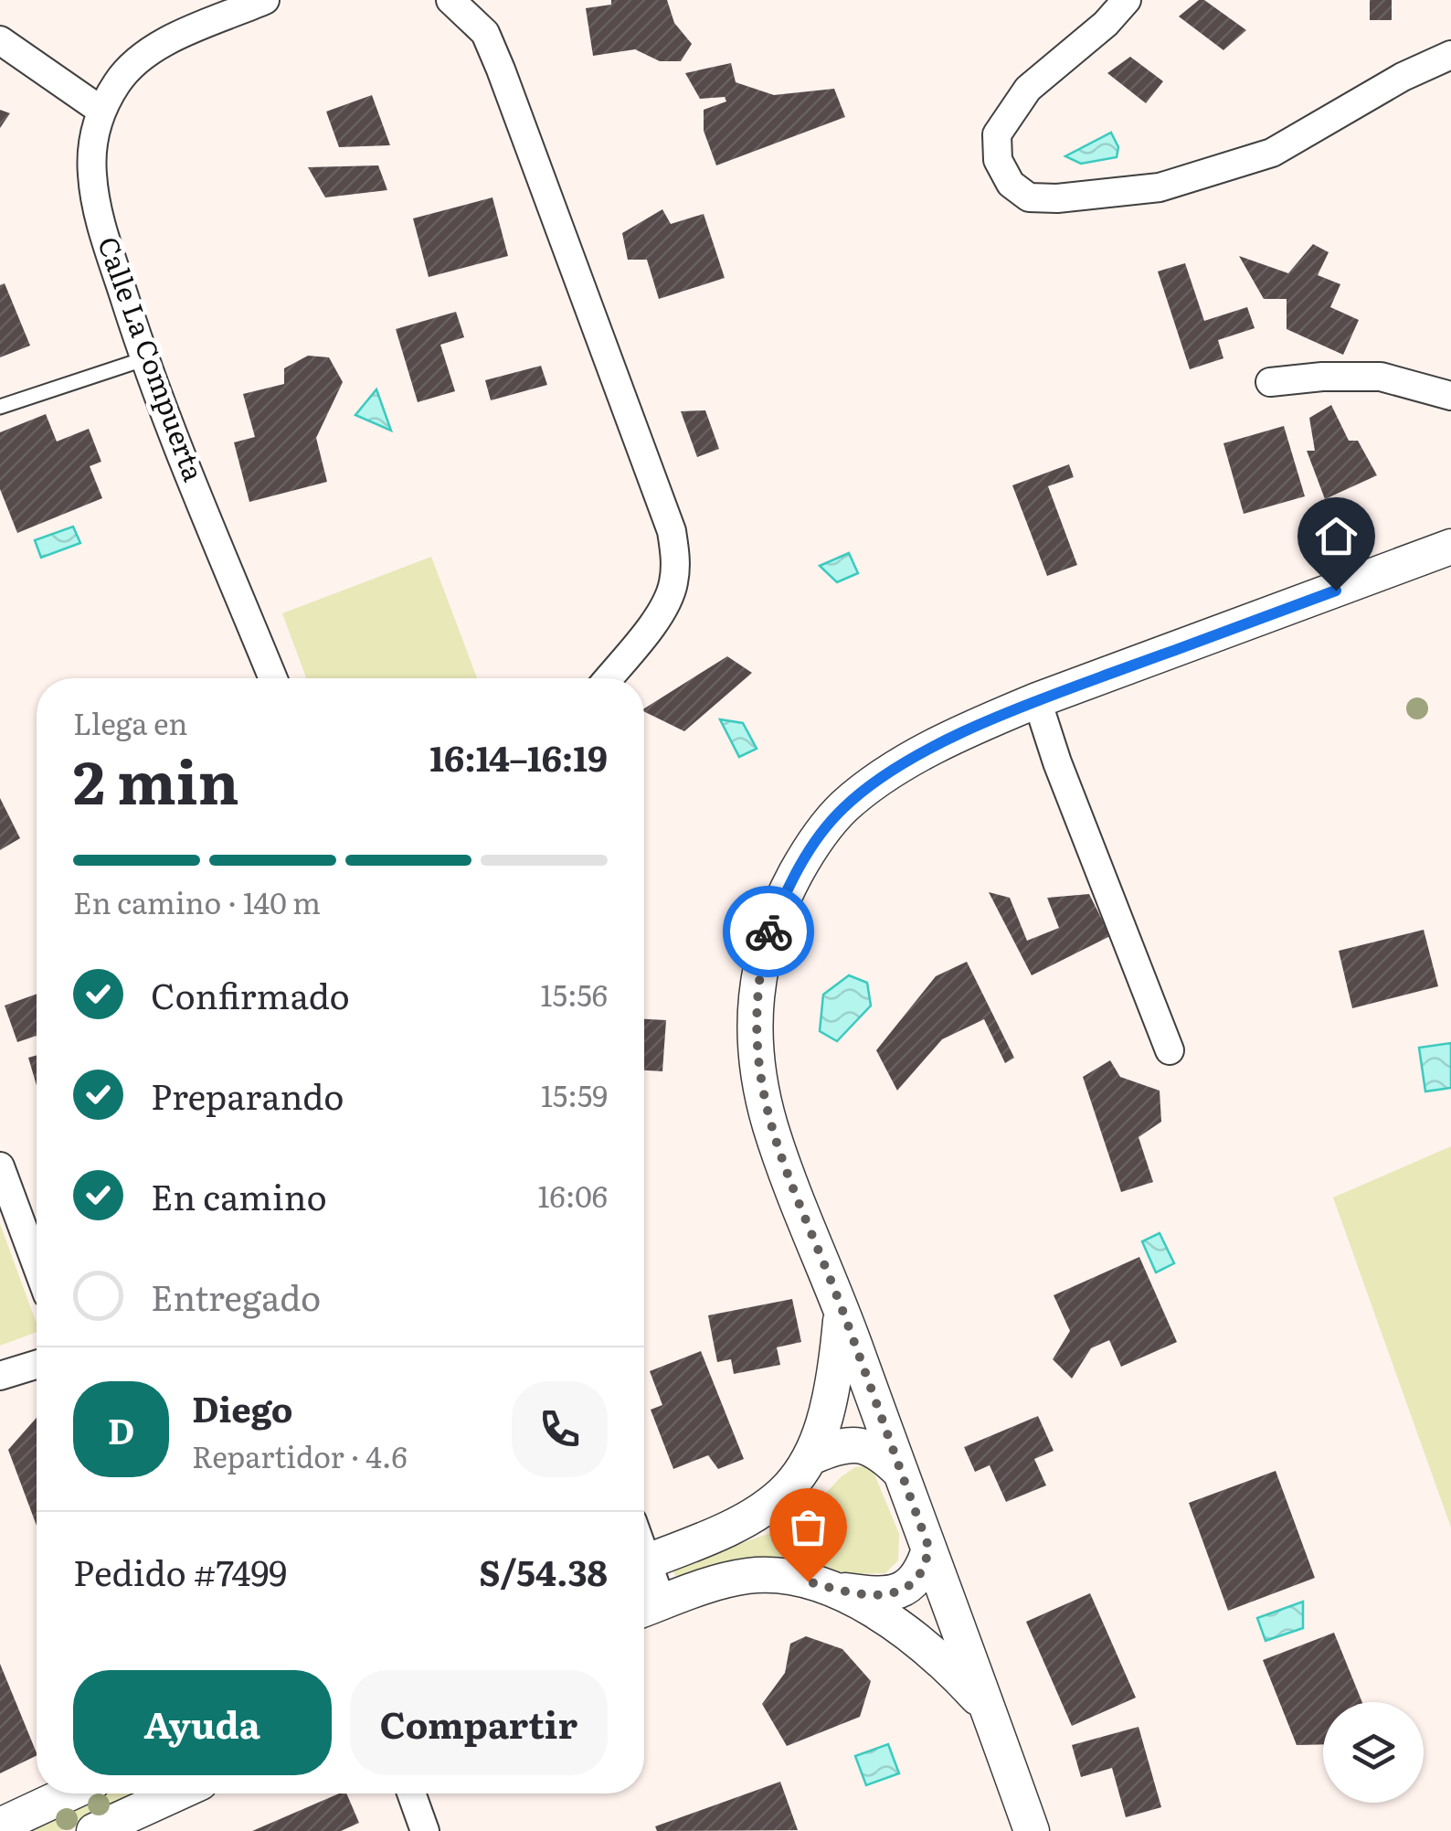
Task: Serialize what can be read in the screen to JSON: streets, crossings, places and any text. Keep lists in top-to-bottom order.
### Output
{
  "streets": {
    "street": ["Calle La Compuerta"]
  },
  "page": {
    "heading": ["2 min", "Llega en", "16:14–16:19"],
    "panel": [
      "Diego",
      "Repartidor · 4.6",
      "Pedido #7499",
      "S/54.38"
    ],
    "bar": "En camino · 140 m",
    "list": [
      ["Confirmado", "15:56"],
      ["Preparando", "15:59"],
      ["En camino", "16:06"],
      "Entregado"
    ],
    "round": "D",
    "buttons": ["Ayuda", "Compartir"]
  }
}
